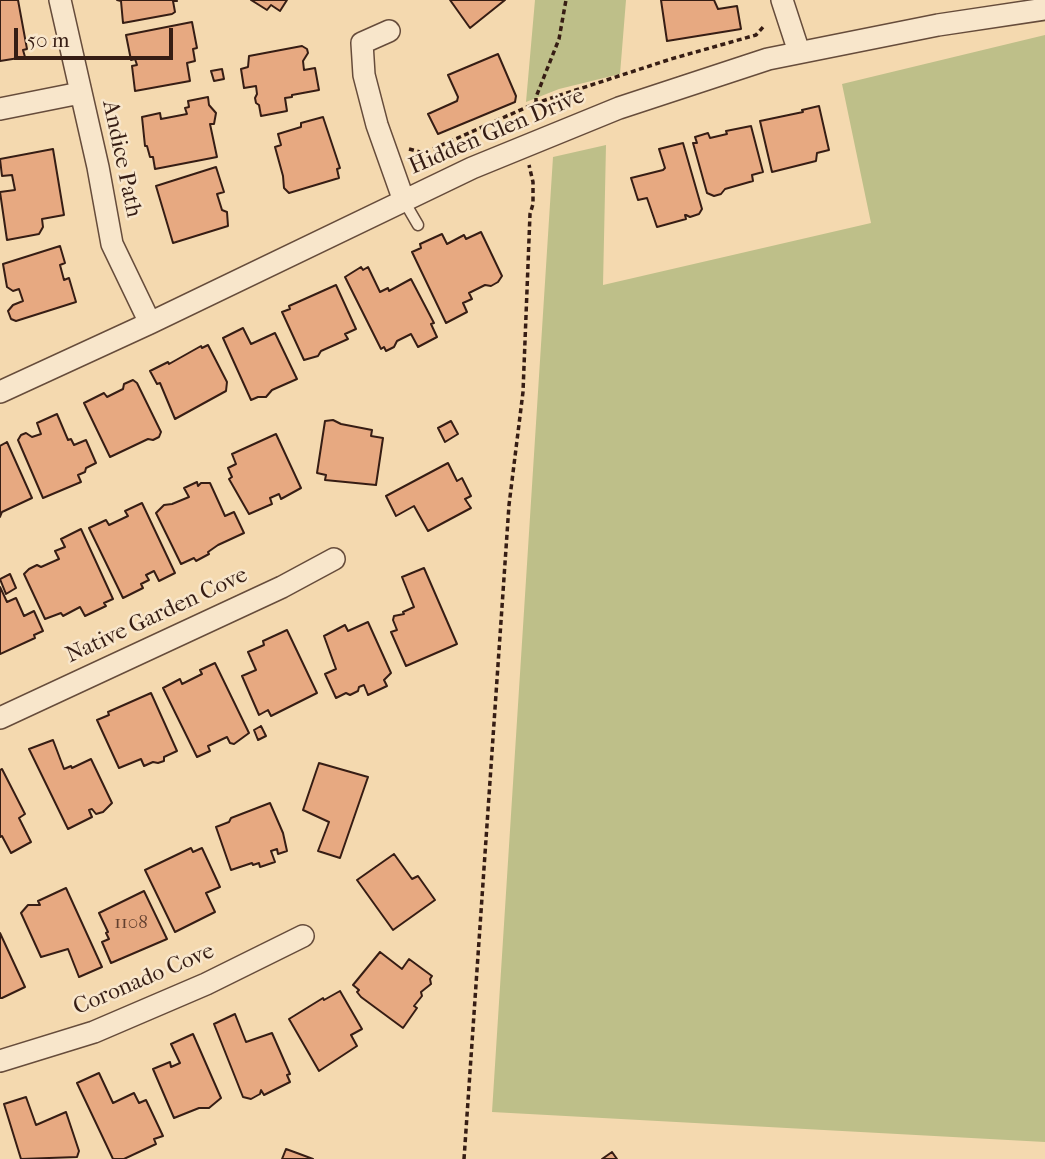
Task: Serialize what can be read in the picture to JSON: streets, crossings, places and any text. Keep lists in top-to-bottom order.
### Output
{
  "streets": {
    "street": [
      "Hidden Glen Drive",
      "Andice Path",
      "Native Garden Cove",
      "Coronado Cove"
    ]
  },
  "crossings": [
    ["Hidden Glen Drive", "Andice Path"]
  ],
  "house_numbers": ["1108"],
  "scale_bar": "50 m"
}
